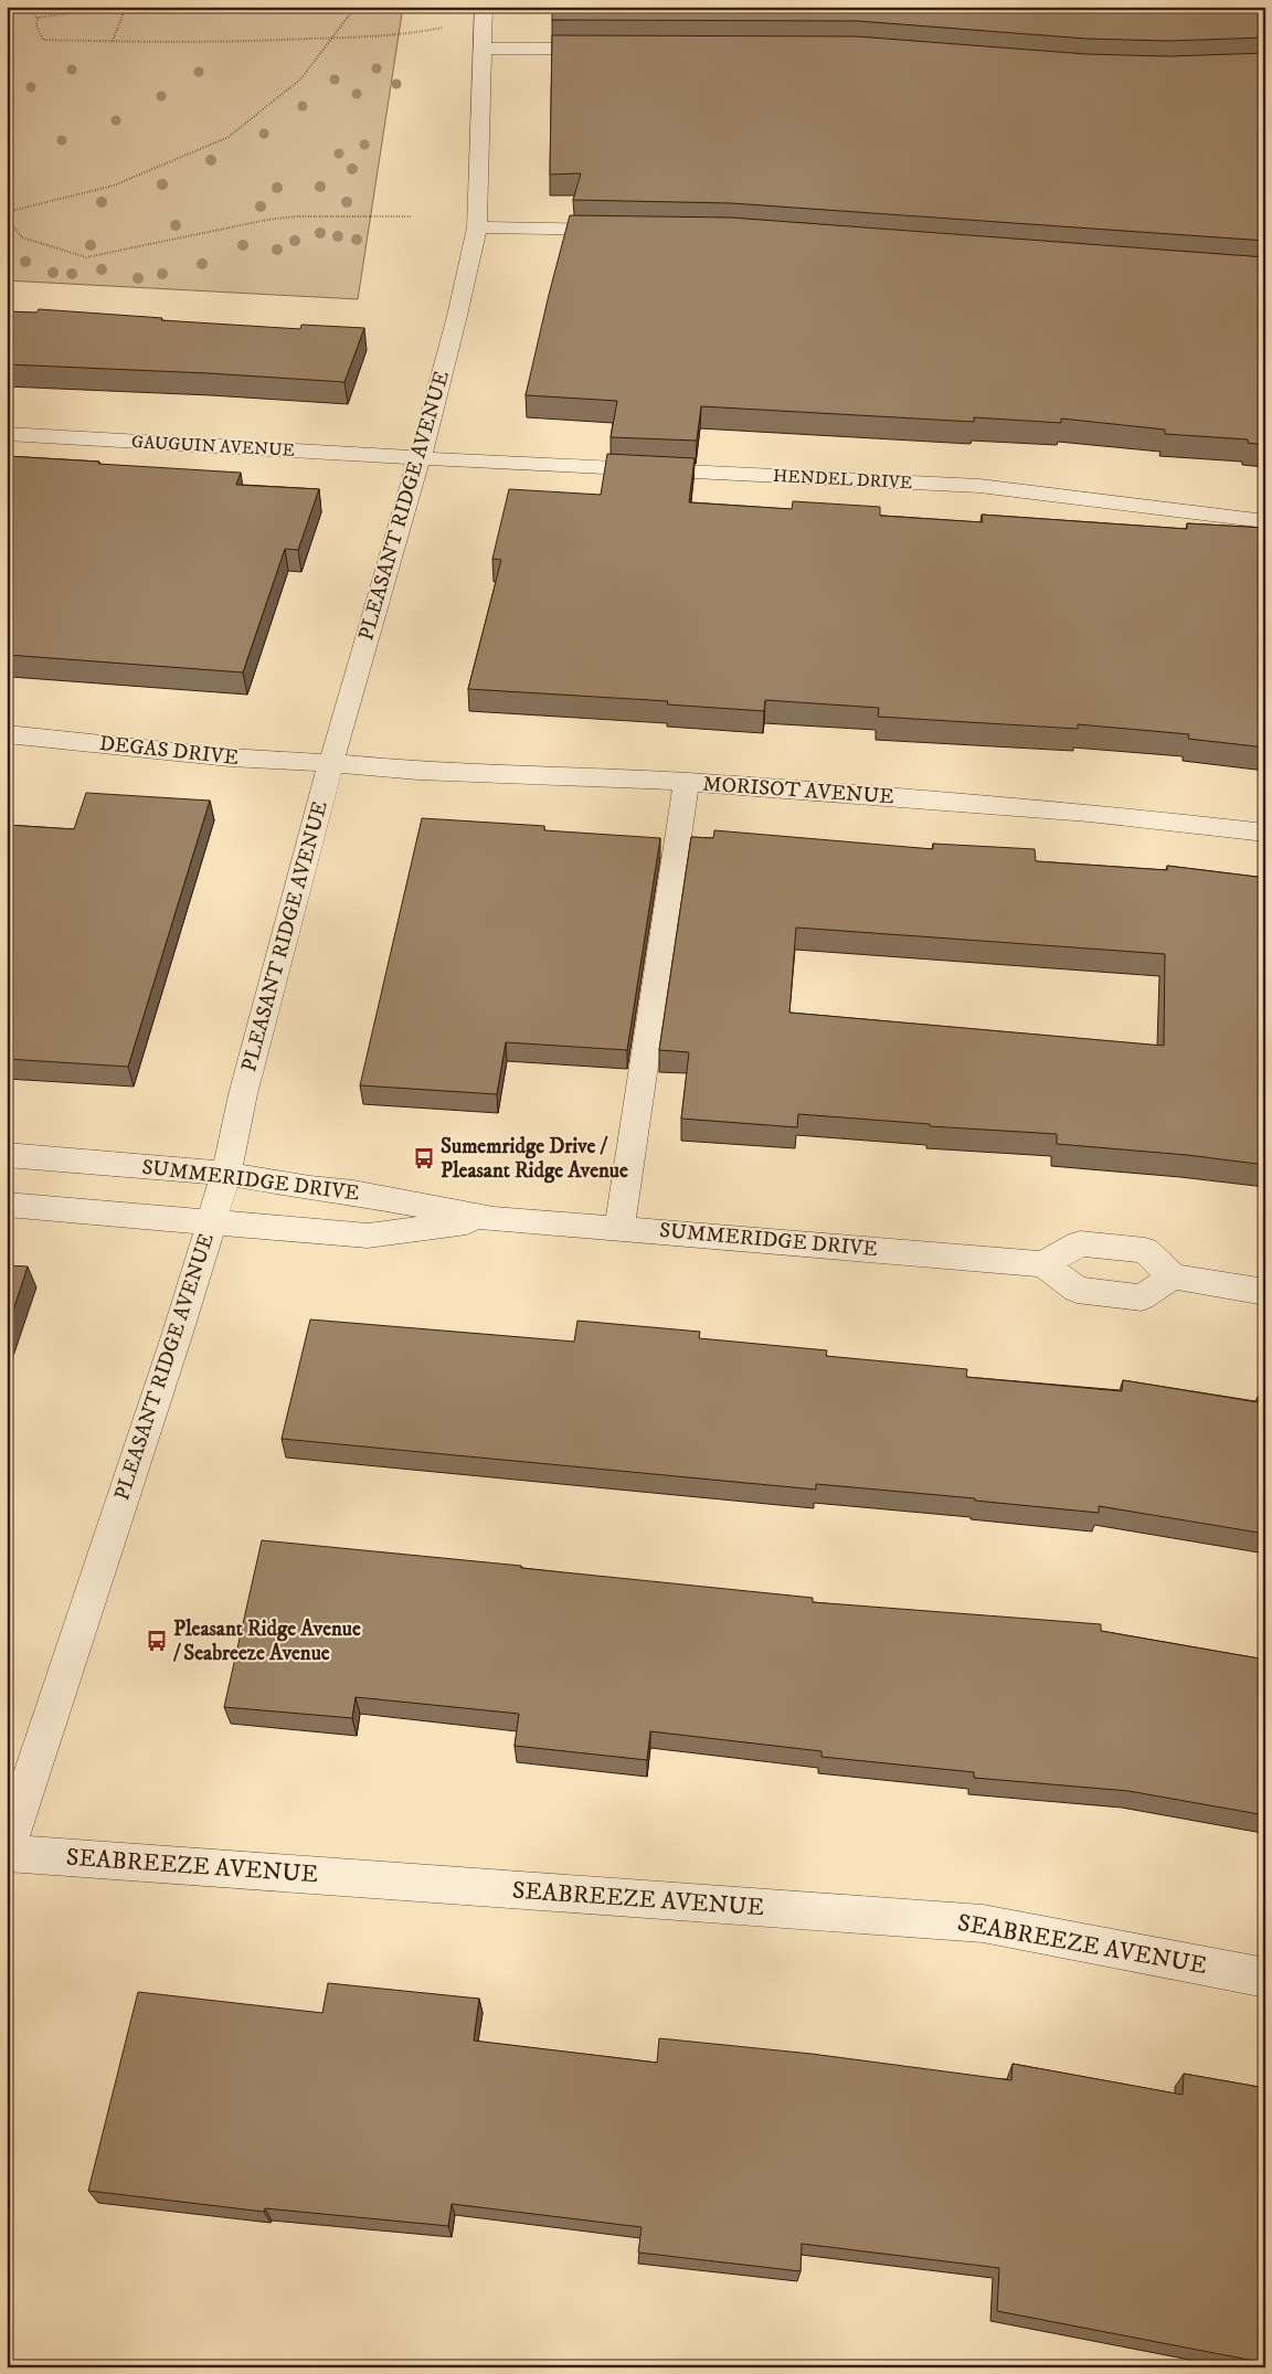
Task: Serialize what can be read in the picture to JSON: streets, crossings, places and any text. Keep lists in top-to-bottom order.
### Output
{
  "streets": {
    "street": [
      "GAUGUIN AVENUE",
      "HENDEL DRIVE",
      "PLEASANT RIDGE AVENUE",
      "DEGAS DRIVE",
      "MORISOT AVENUE",
      "SUMMERIDGE DRIVE",
      "SEABREEZE AVENUE"
    ]
  },
  "crossings": [
    ["GAUGUIN AVENUE", "HENDEL DRIVE"],
    ["GAUGUIN AVENUE", "PLEASANT RIDGE AVENUE"],
    ["HENDEL DRIVE", "PLEASANT RIDGE AVENUE"],
    ["PLEASANT RIDGE AVENUE", "DEGAS DRIVE"],
    ["PLEASANT RIDGE AVENUE", "MORISOT AVENUE"],
    ["PLEASANT RIDGE AVENUE", "SUMMERIDGE DRIVE"],
    ["PLEASANT RIDGE AVENUE", "SEABREEZE AVENUE"],
    ["DEGAS DRIVE", "MORISOT AVENUE"]
  ],
  "places": {
    "bus stop": ["Sumemridge Drive / Pleasant Ridge Avenue", "Pleasant Ridge Avenue / Seabreeze Avenue"]
  }
}
